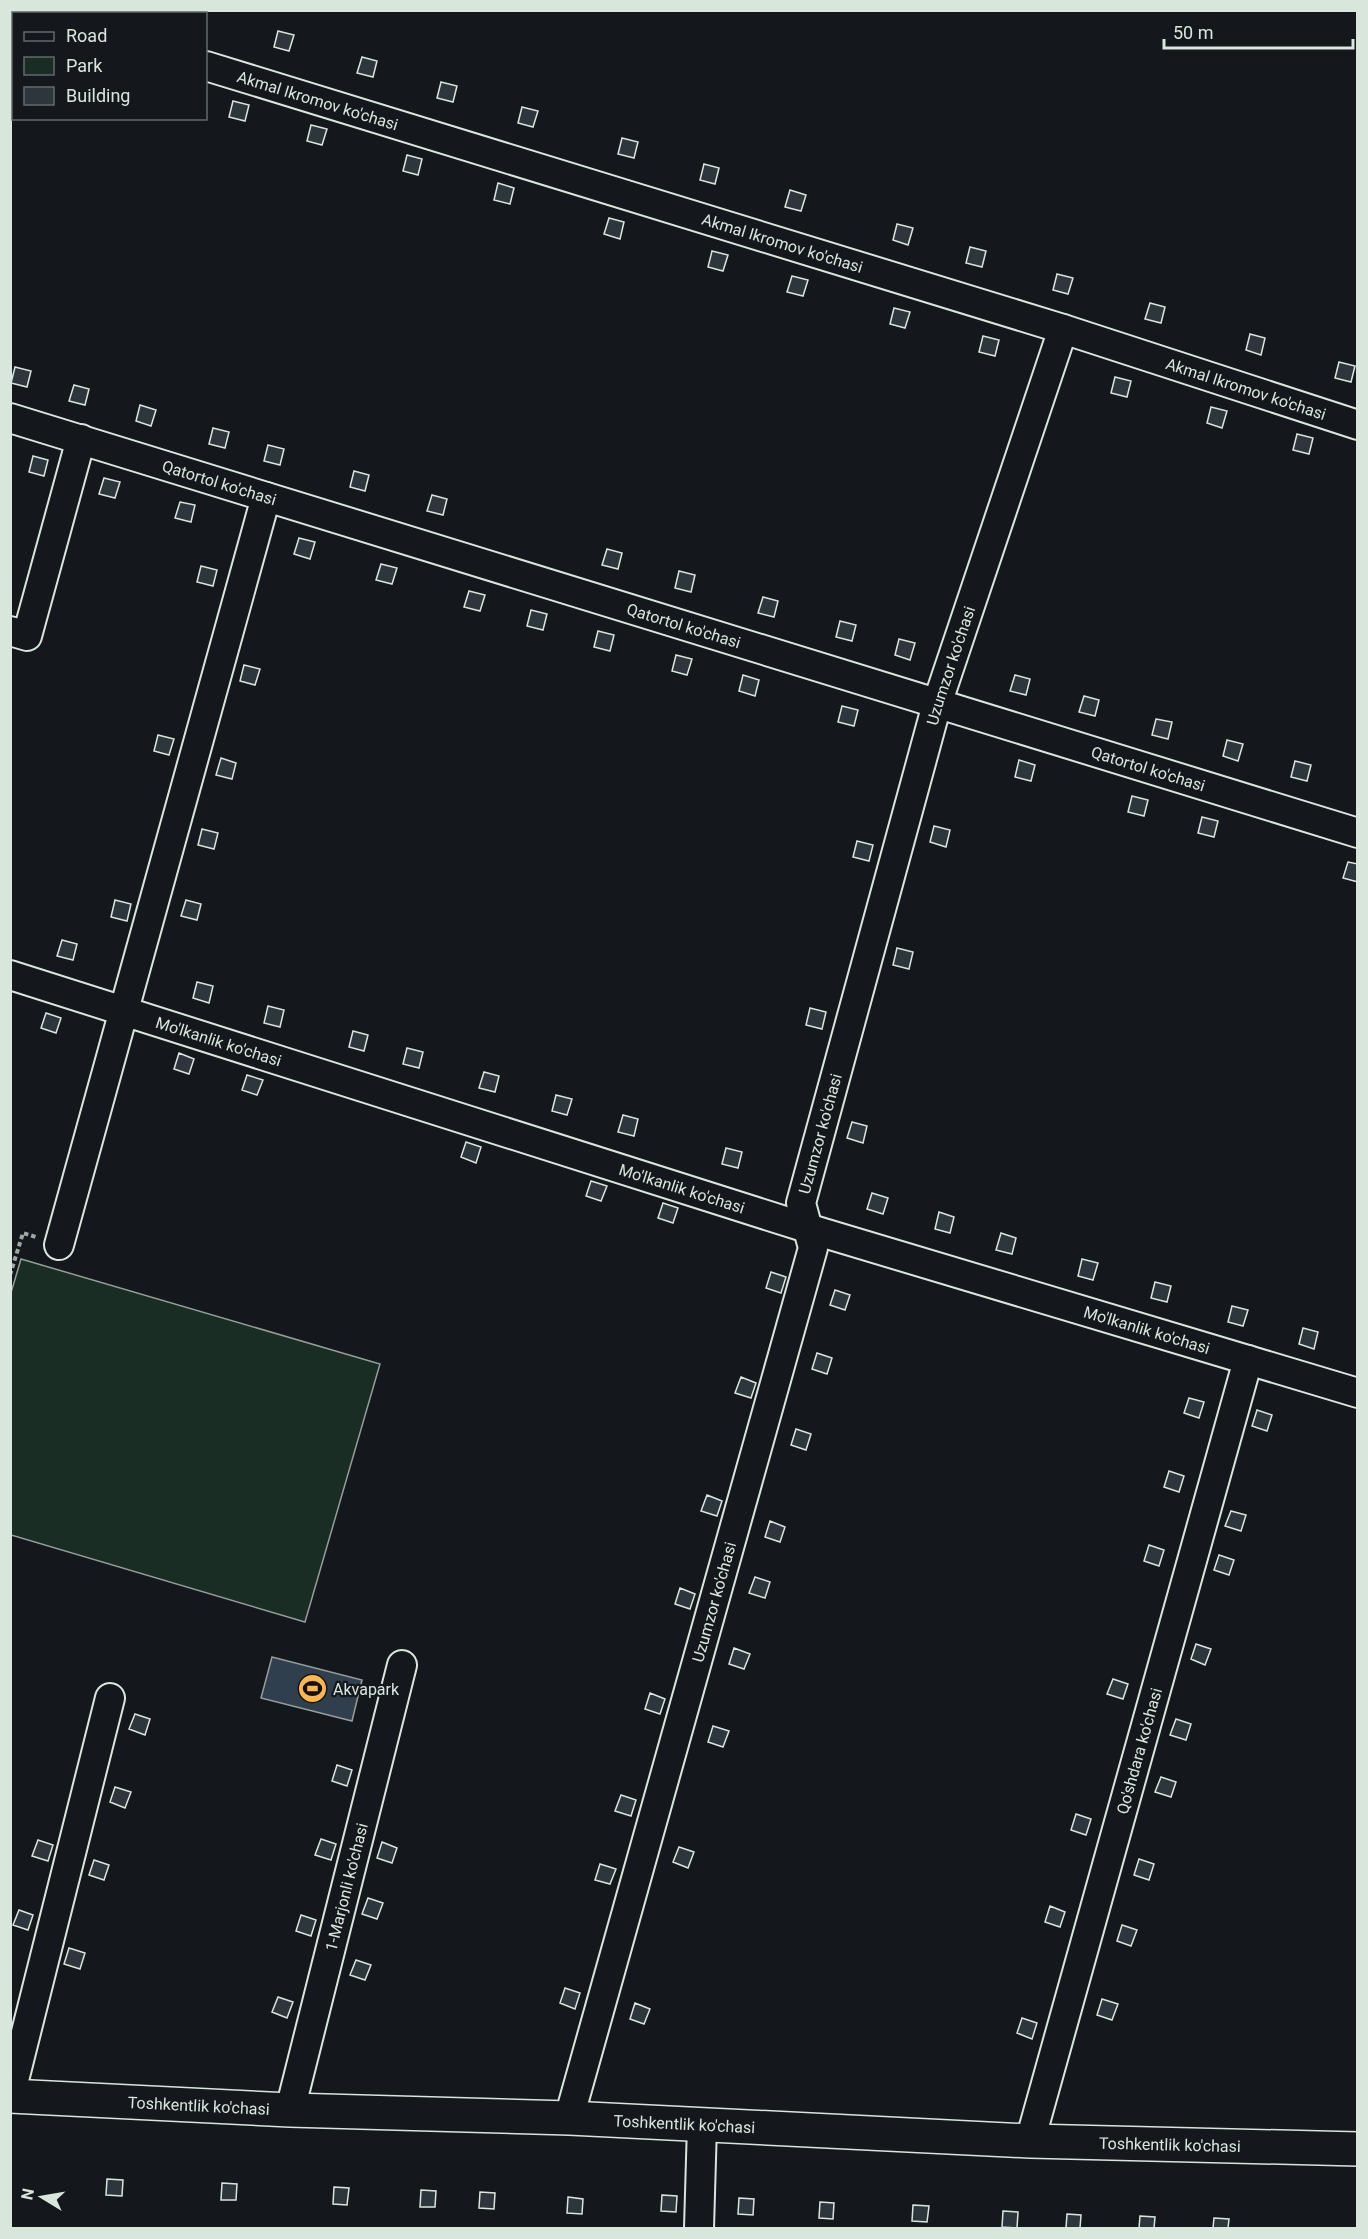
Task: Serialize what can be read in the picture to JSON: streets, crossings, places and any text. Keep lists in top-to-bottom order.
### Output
{
  "streets": {
    "main road": ["Toshkentlik ko'chasi"],
    "street": [
      "Akmal Ikromov ko'chasi",
      "Qatortol ko'chasi",
      "Uzumzor ko'chasi",
      "Mo'lkanlik ko'chasi",
      "Qo'shdara ko'chasi",
      "1-Marjonli ko'chasi"
    ]
  },
  "crossings": [
    ["Akmal Ikromov ko'chasi", "Uzumzor ko'chasi"],
    ["Qatortol ko'chasi", "Uzumzor ko'chasi"],
    ["Uzumzor ko'chasi", "Mo'lkanlik ko'chasi"],
    ["Uzumzor ko'chasi", "Toshkentlik ko'chasi"],
    ["Mo'lkanlik ko'chasi", "Qo'shdara ko'chasi"],
    ["Qo'shdara ko'chasi", "Toshkentlik ko'chasi"],
    ["1-Marjonli ko'chasi", "Toshkentlik ko'chasi"]
  ],
  "places": {
    "sports": ["Akvapark"]
  },
  "legend": ["Road", "Park", "Building"],
  "scale_bar": "50 m",
  "north": "left"
}
